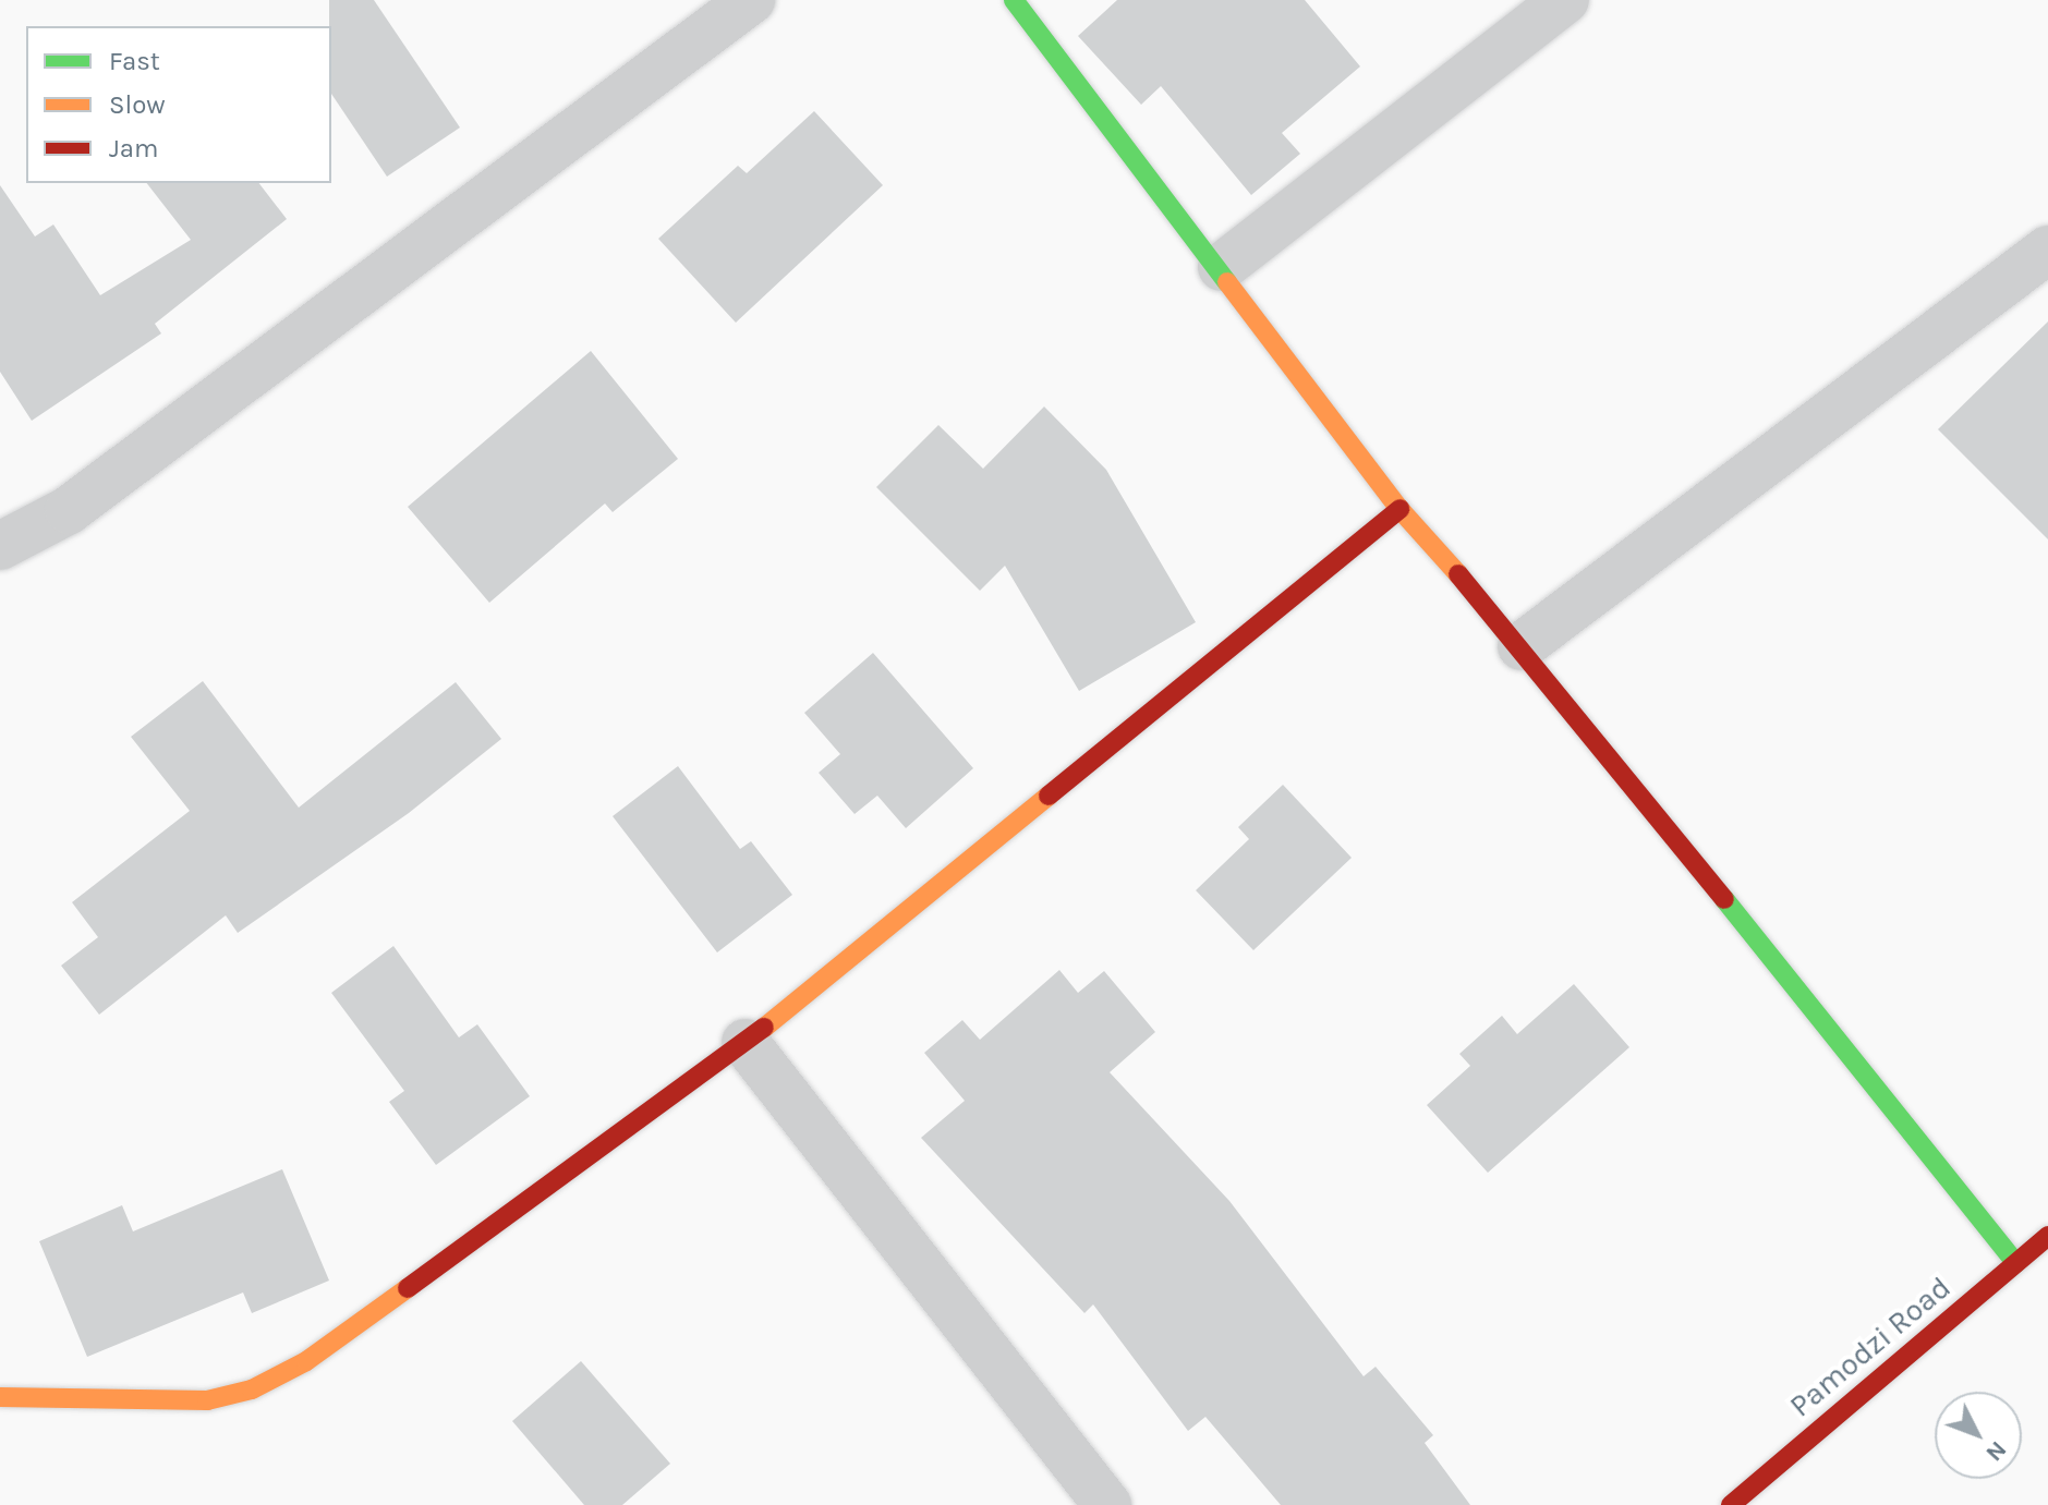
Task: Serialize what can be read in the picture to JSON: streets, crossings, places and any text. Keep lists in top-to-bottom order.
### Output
{
  "streets": {
    "street": ["Pamodzi Road"]
  },
  "legend": ["Fast", "Slow", "Jam"],
  "north": "bottom right"
}
